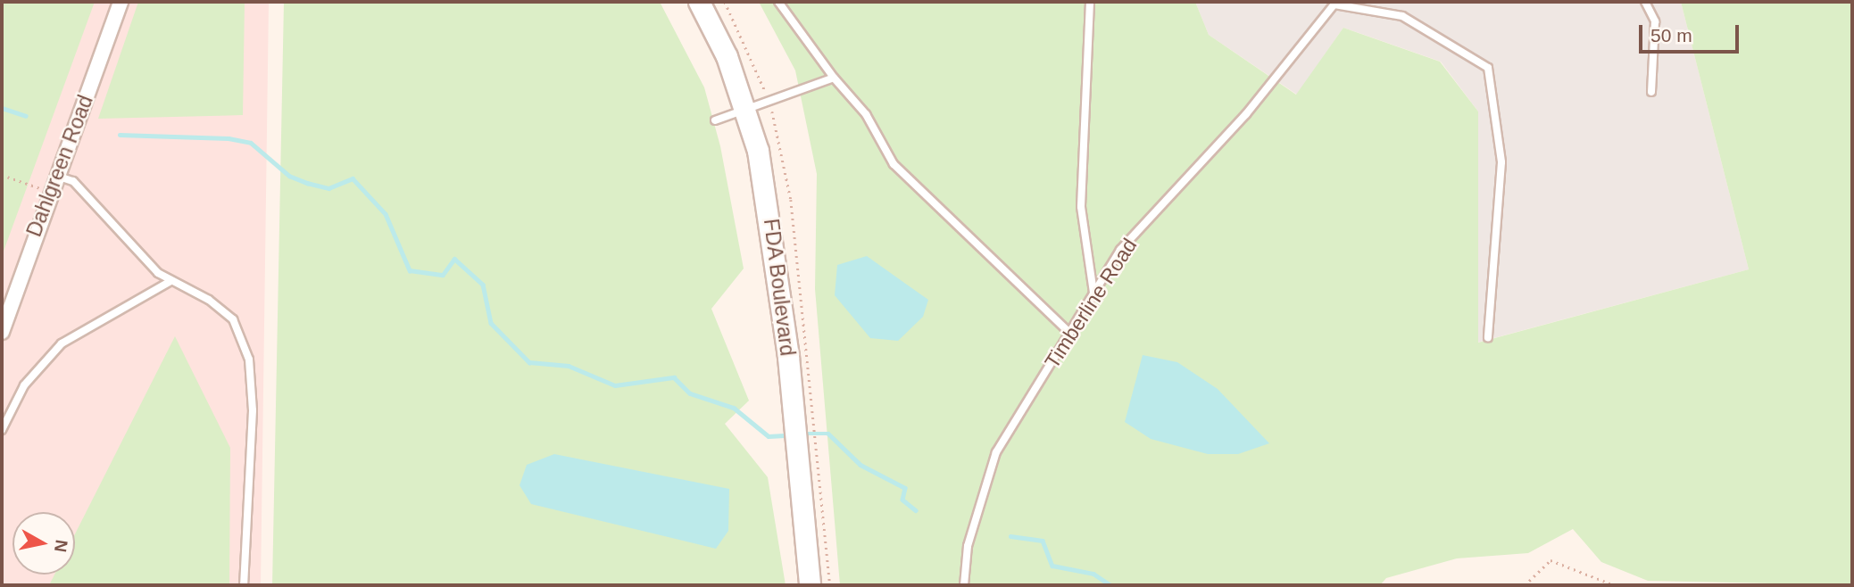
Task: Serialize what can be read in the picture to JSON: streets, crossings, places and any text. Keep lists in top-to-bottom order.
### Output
{
  "streets": {
    "street": ["Dahlgreen Road", "FDA Boulevard"],
    "lane": ["Timberline Road"]
  },
  "scale_bar": "50 m",
  "north": "right"
}
